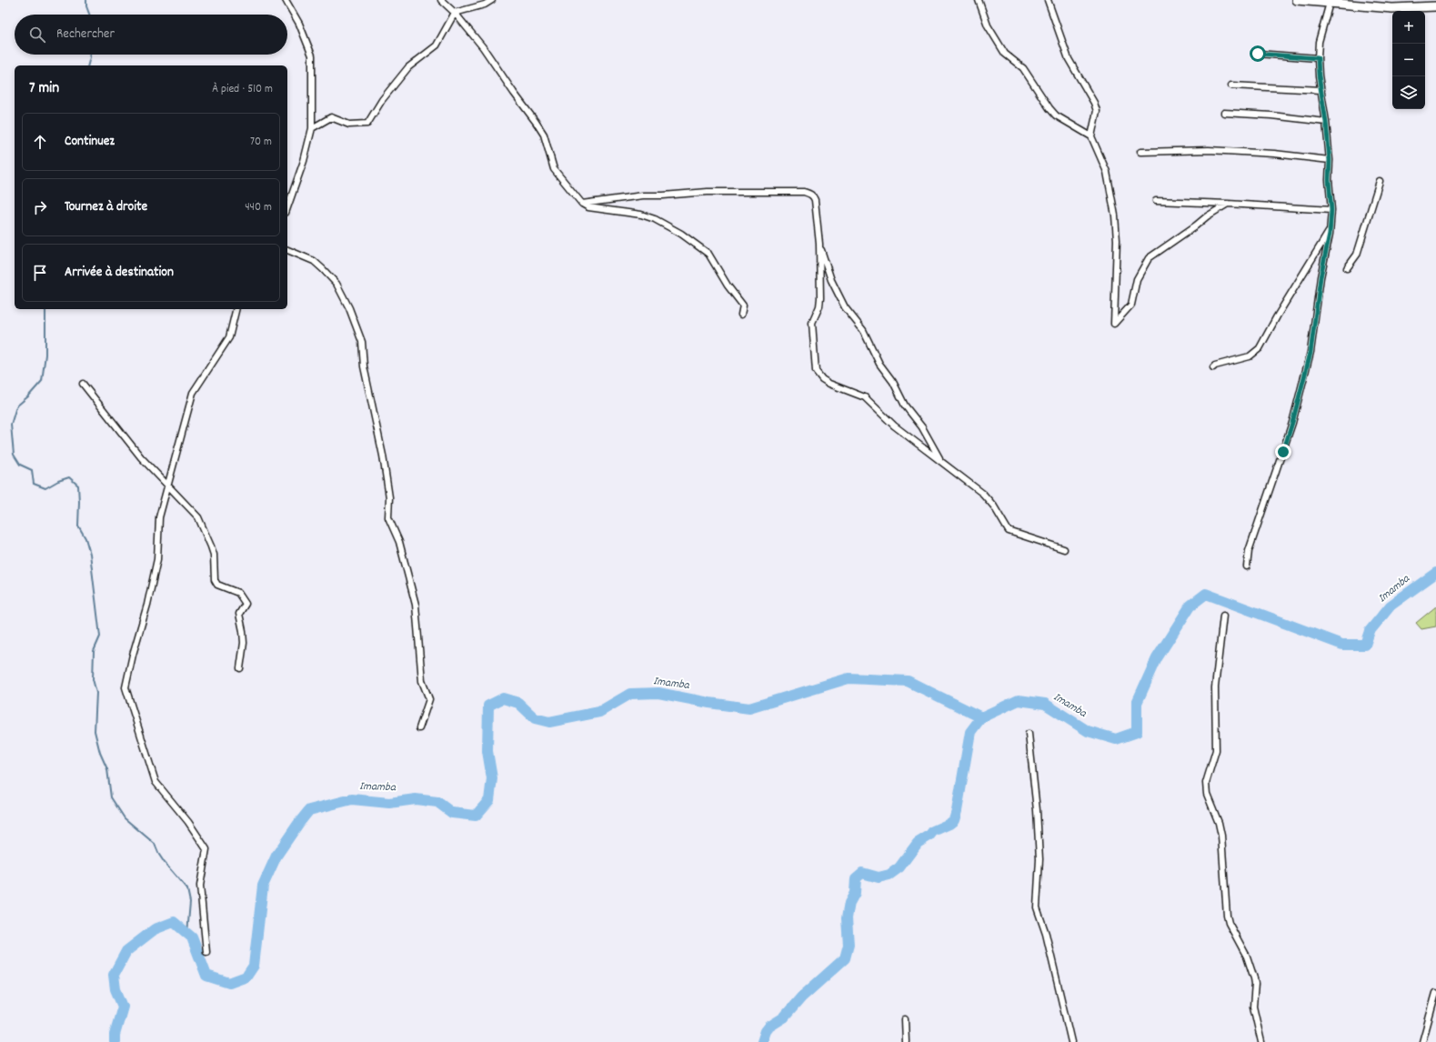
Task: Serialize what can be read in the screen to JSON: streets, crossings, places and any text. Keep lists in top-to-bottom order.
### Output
{
  "water": ["Imamba"],
  "page": {
    "map_buttons": ["+", "−"],
    "search": "Rechercher",
    "heading": ["7 min", "À pied · 510 m"],
    "list": [
      ["Continuez", "70 m"],
      ["Tournez à droite", "440 m"],
      "Arrivée à destination"
    ]
  }
}
